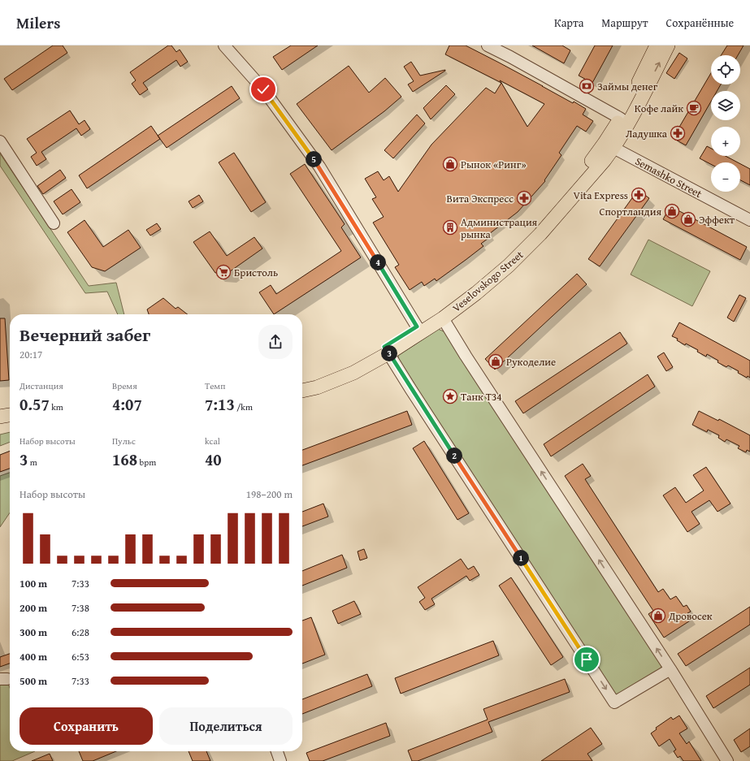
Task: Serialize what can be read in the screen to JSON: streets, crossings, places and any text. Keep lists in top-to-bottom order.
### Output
{
  "streets": {
    "main road": ["Veselovskogo Street"],
    "street": ["Semashko Street"]
  },
  "crossings": [
    ["Semashko Street", "Veselovskogo Street"]
  ],
  "places": {
    "bank": ["Займы денег"],
    "cafe": ["Кофе лайк"],
    "pharmacy": ["Ладушка", "Vita Express", "Вита Экспресс"],
    "shop": [
      "Рынок «Ринг»",
      "Спортландия",
      "Эффект",
      "Рукоделие",
      "Дровосек"
    ],
    "building": ["Администрация рынка"],
    "supermarket": ["Бристоль"],
    "place": ["Танк T34"]
  },
  "page": {
    "header": "Milers",
    "nav": ["Карта", "Маршрут", "Сохранённые"],
    "map_buttons": ["+", "−"],
    "pins": [
      "5",
      "4",
      "3",
      "2",
      "1"
    ],
    "heading": ["Вечерний забег", "20:17"],
    "stats": [
      ["Дистанция", "0.57 km"],
      ["Время", "4:07"],
      ["Темп", "7:13 /km"],
      ["Набор высоты", "3 m"],
      ["Пульс", "168 bpm"],
      ["kcal", "40"]
    ],
    "chart": ["Набор высоты", "198–200 m"],
    "list": [
      {
        "name": "100 m",
        "note": "7:33"
      },
      {
        "name": "200 m",
        "note": "7:38"
      },
      {
        "name": "300 m",
        "note": "6:28"
      },
      {
        "name": "400 m",
        "note": "6:53"
      },
      {
        "name": "500 m",
        "note": "7:33"
      }
    ],
    "buttons": ["Сохранить", "Поделиться"]
  }
}
